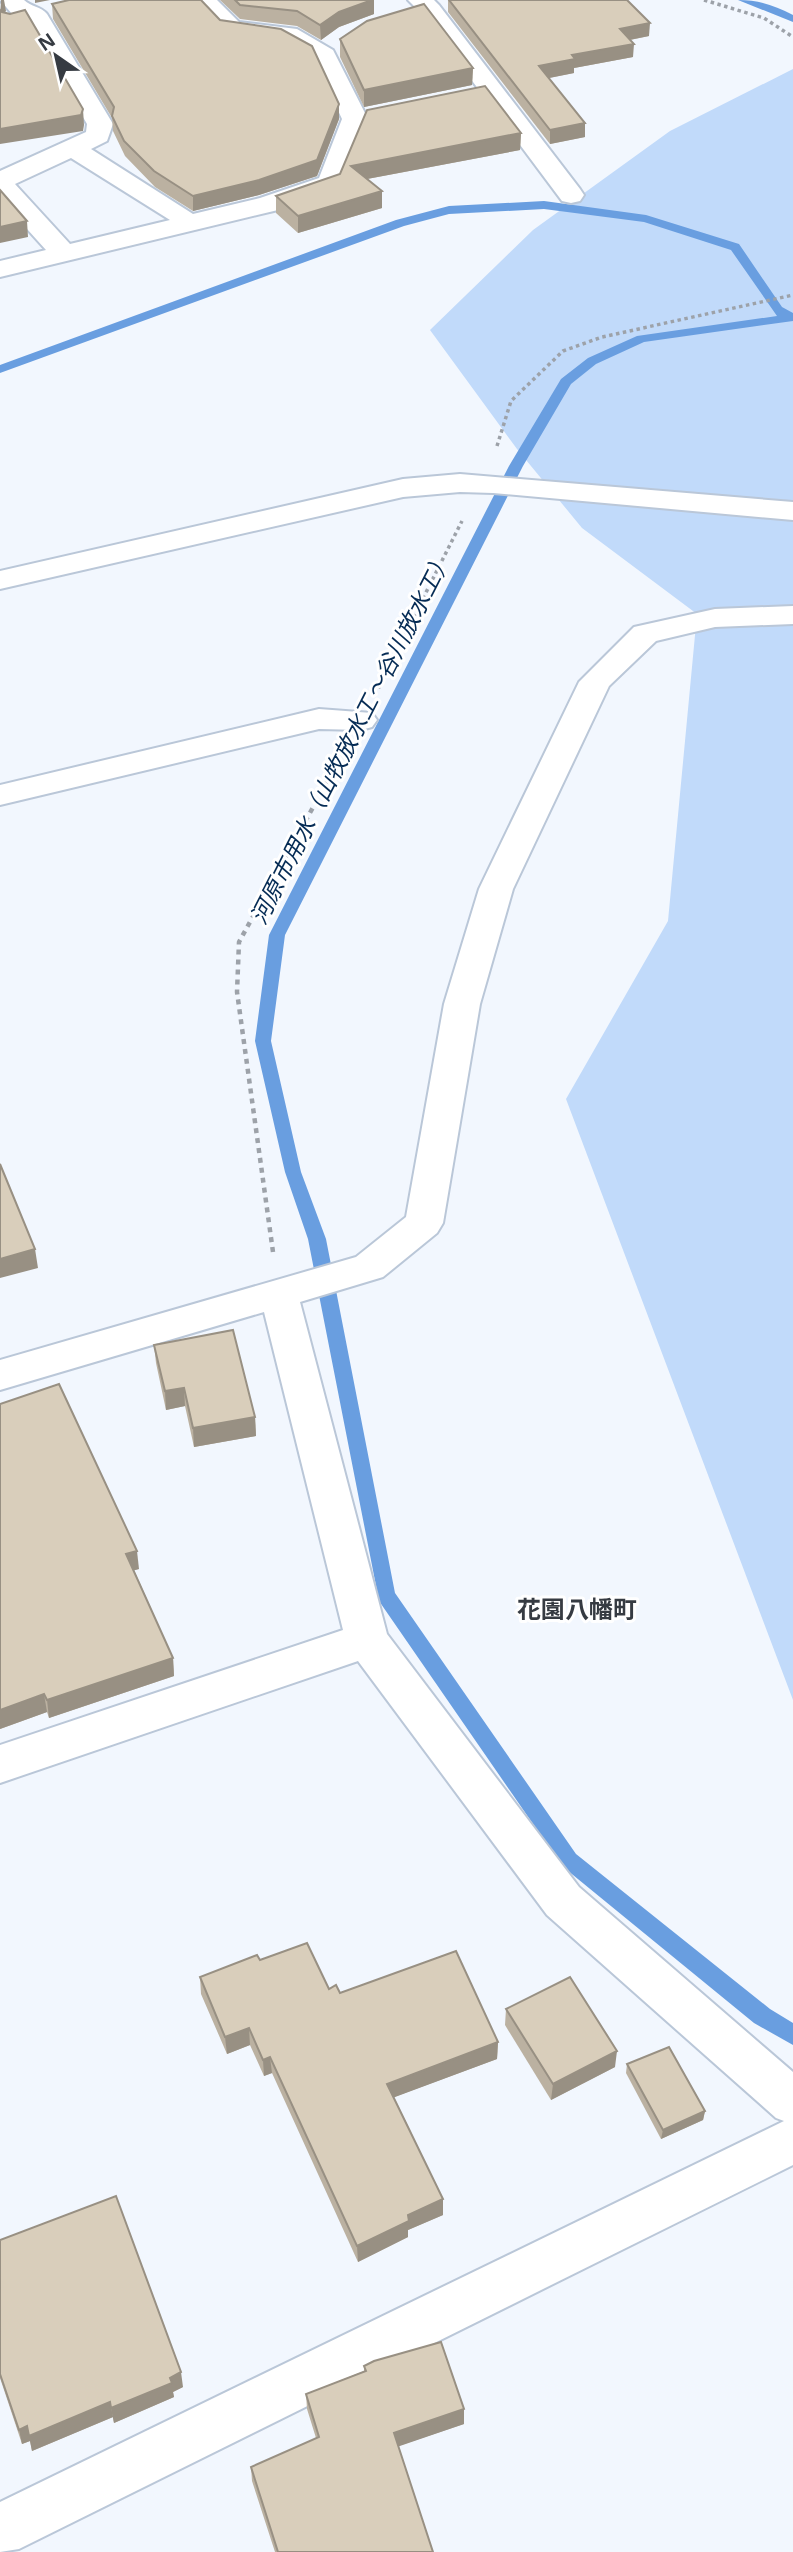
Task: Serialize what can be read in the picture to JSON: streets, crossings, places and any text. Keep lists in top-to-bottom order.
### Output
{
  "districts": ["花園八幡町"],
  "water": ["河原市用水（山牧放水工～谷川放水工）"],
  "north": "top left"
}
